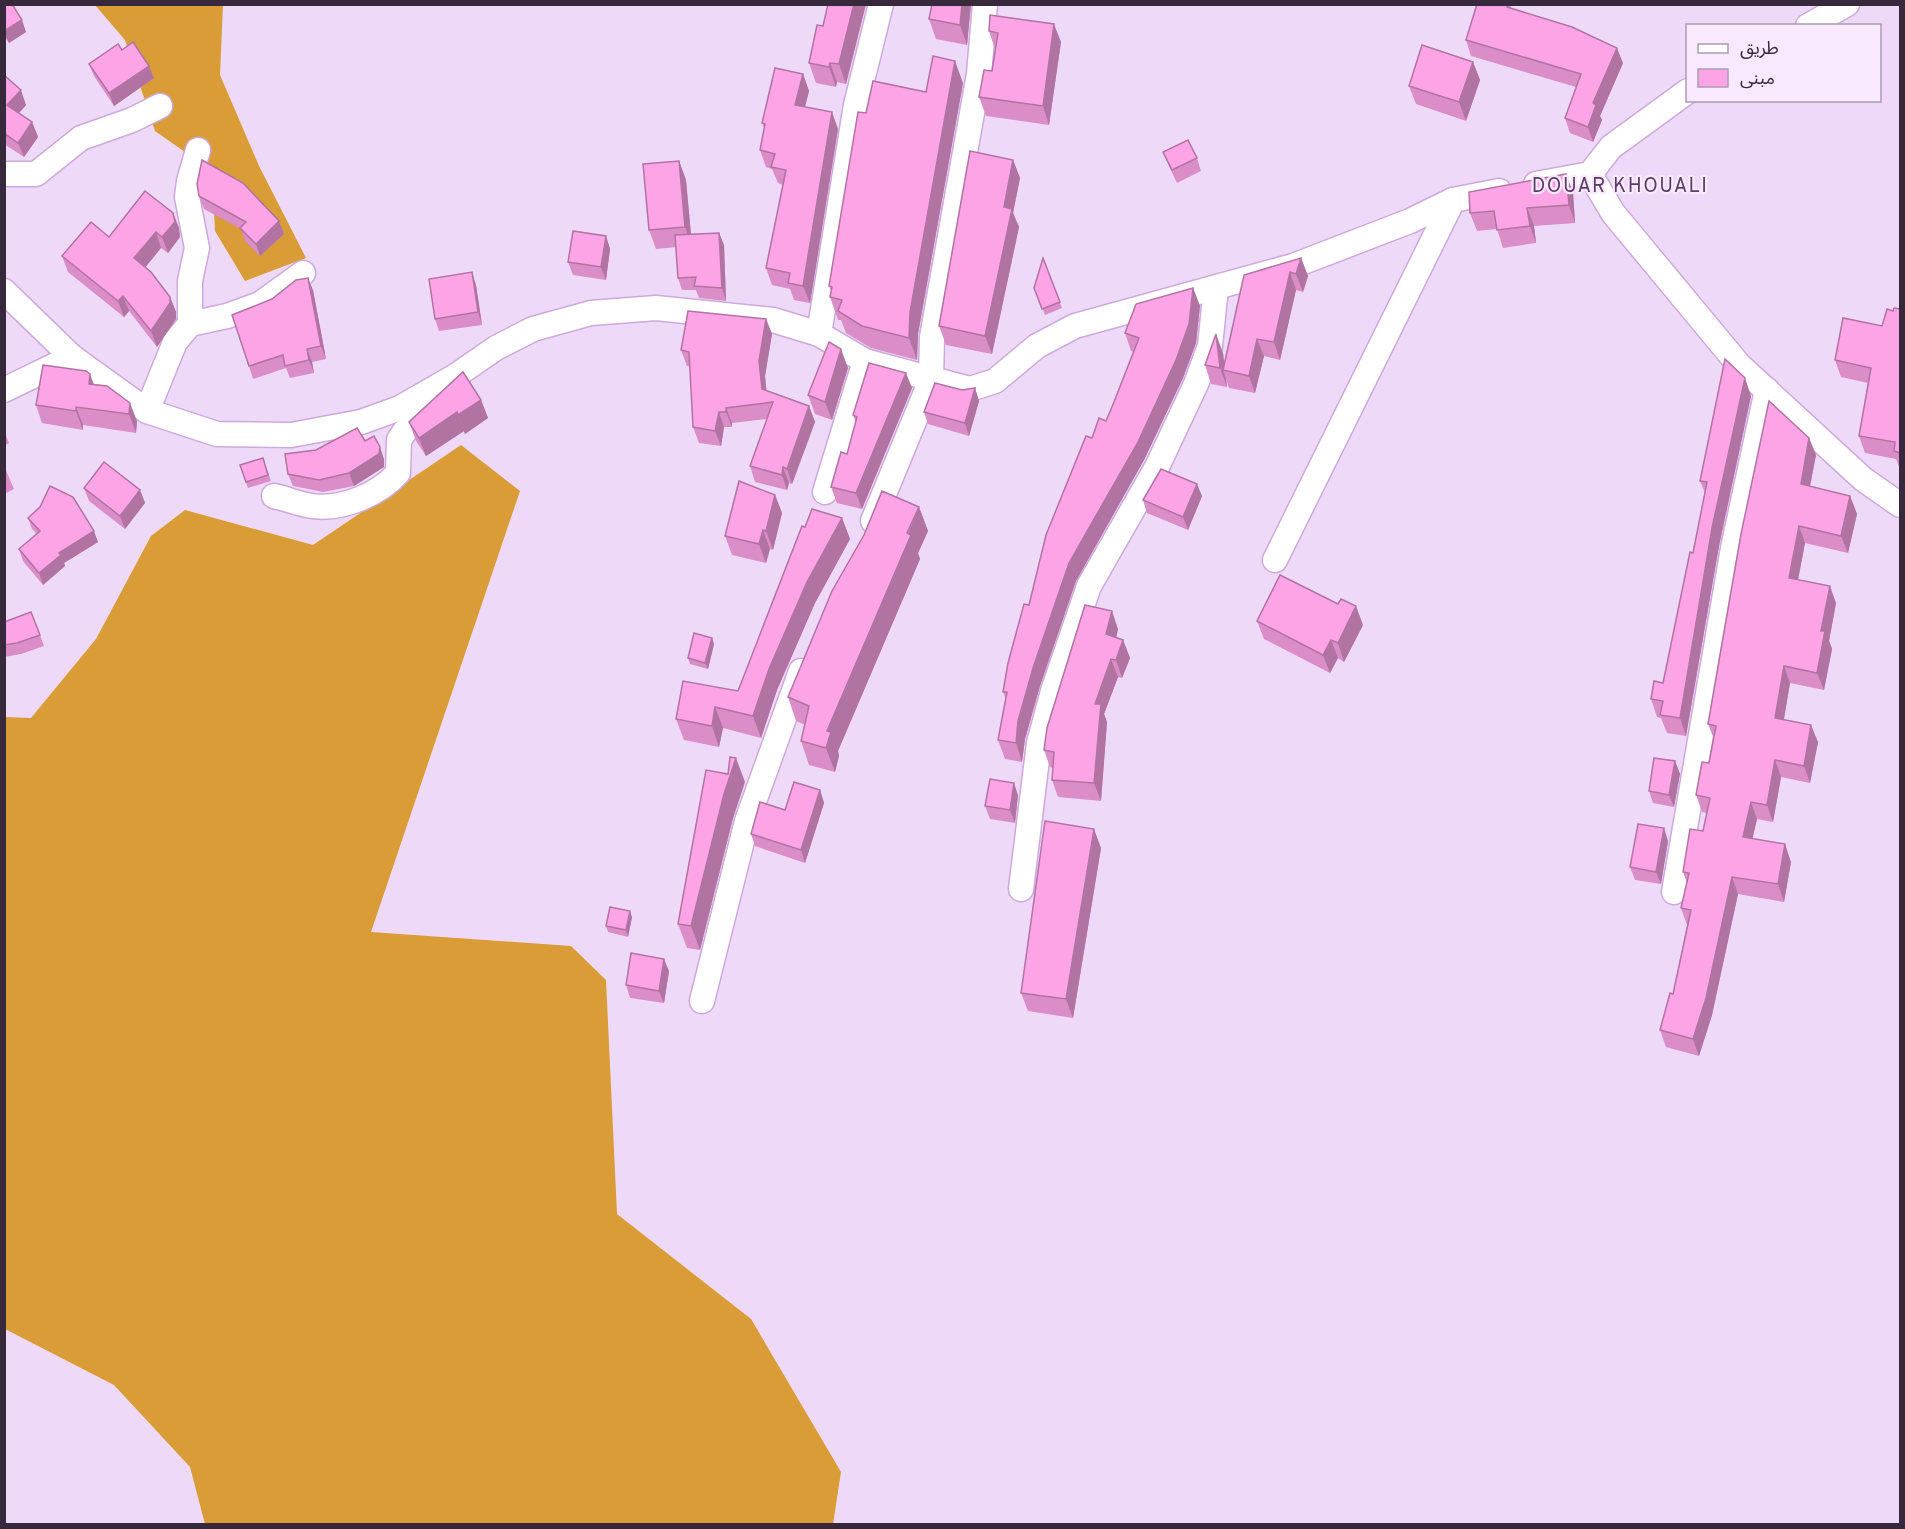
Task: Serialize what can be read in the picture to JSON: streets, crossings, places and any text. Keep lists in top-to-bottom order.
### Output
{
  "districts": ["DOUAR KHOUALI"],
  "legend": ["طريق", "مبنى"]
}
